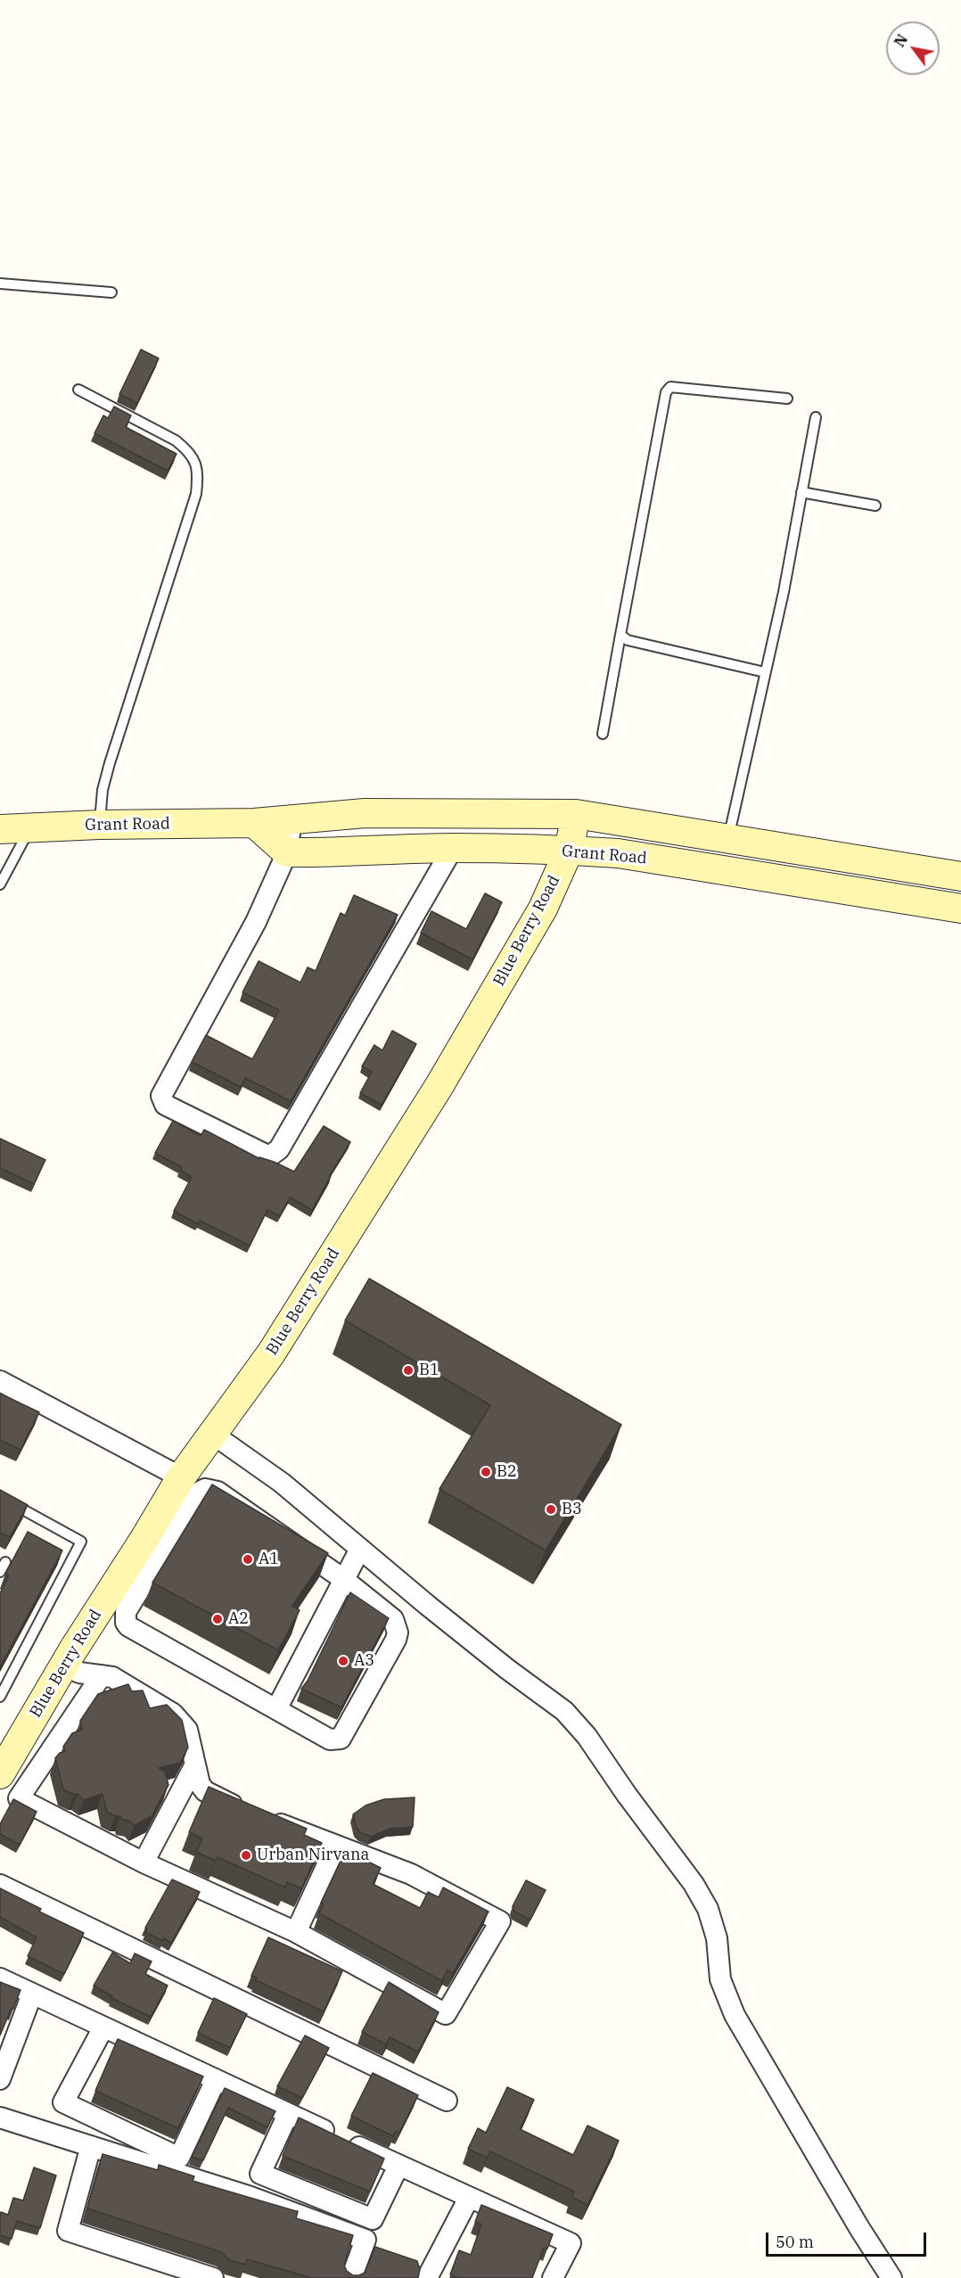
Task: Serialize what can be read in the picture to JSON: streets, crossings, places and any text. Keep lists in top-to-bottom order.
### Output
{
  "streets": {
    "main road": ["Grant Road", "Blue Berry Road"]
  },
  "crossings": [
    ["Grant Road", "Blue Berry Road"]
  ],
  "places": [
    "B1",
    "B2",
    "B3",
    "A1",
    "A2",
    "A3",
    "Urban Nirvana"
  ],
  "scale_bar": "50 m",
  "north": "top left"
}
